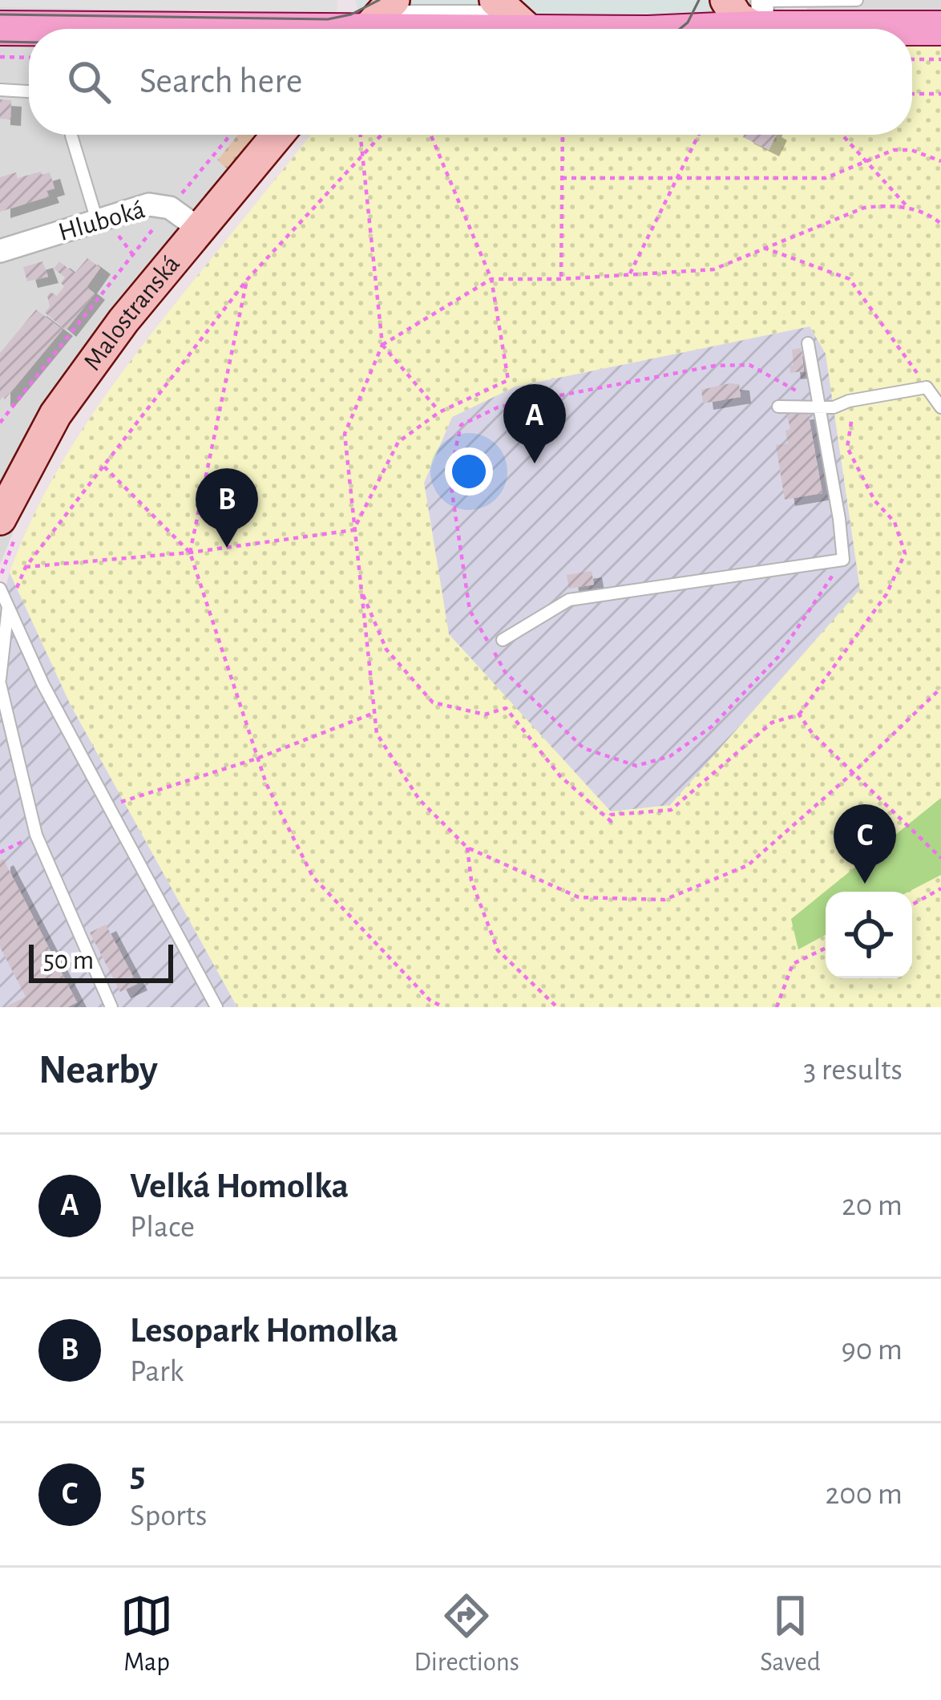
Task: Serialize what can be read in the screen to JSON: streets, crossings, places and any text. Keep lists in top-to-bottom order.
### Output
{
  "streets": {
    "main road": ["Malostranská"],
    "street": ["Hluboká"]
  },
  "crossings": [
    ["Hluboká", "Malostranská"]
  ],
  "scale_bar": "50 m",
  "page": {
    "search": "Search here",
    "pins": ["A", "B", "C"],
    "scale": "50 m",
    "heading": ["Nearby", "3 results"],
    "list": [
      {
        "mark": "A",
        "name": "Velká Homolka",
        "note": "Place",
        "value": "20 m"
      },
      {
        "mark": "B",
        "name": "Lesopark Homolka",
        "note": "Park",
        "value": "90 m"
      },
      {
        "mark": "C",
        "name": "5",
        "note": "Sports",
        "value": "200 m"
      }
    ],
    "nav": ["Map", "Directions", "Saved"]
  }
}
